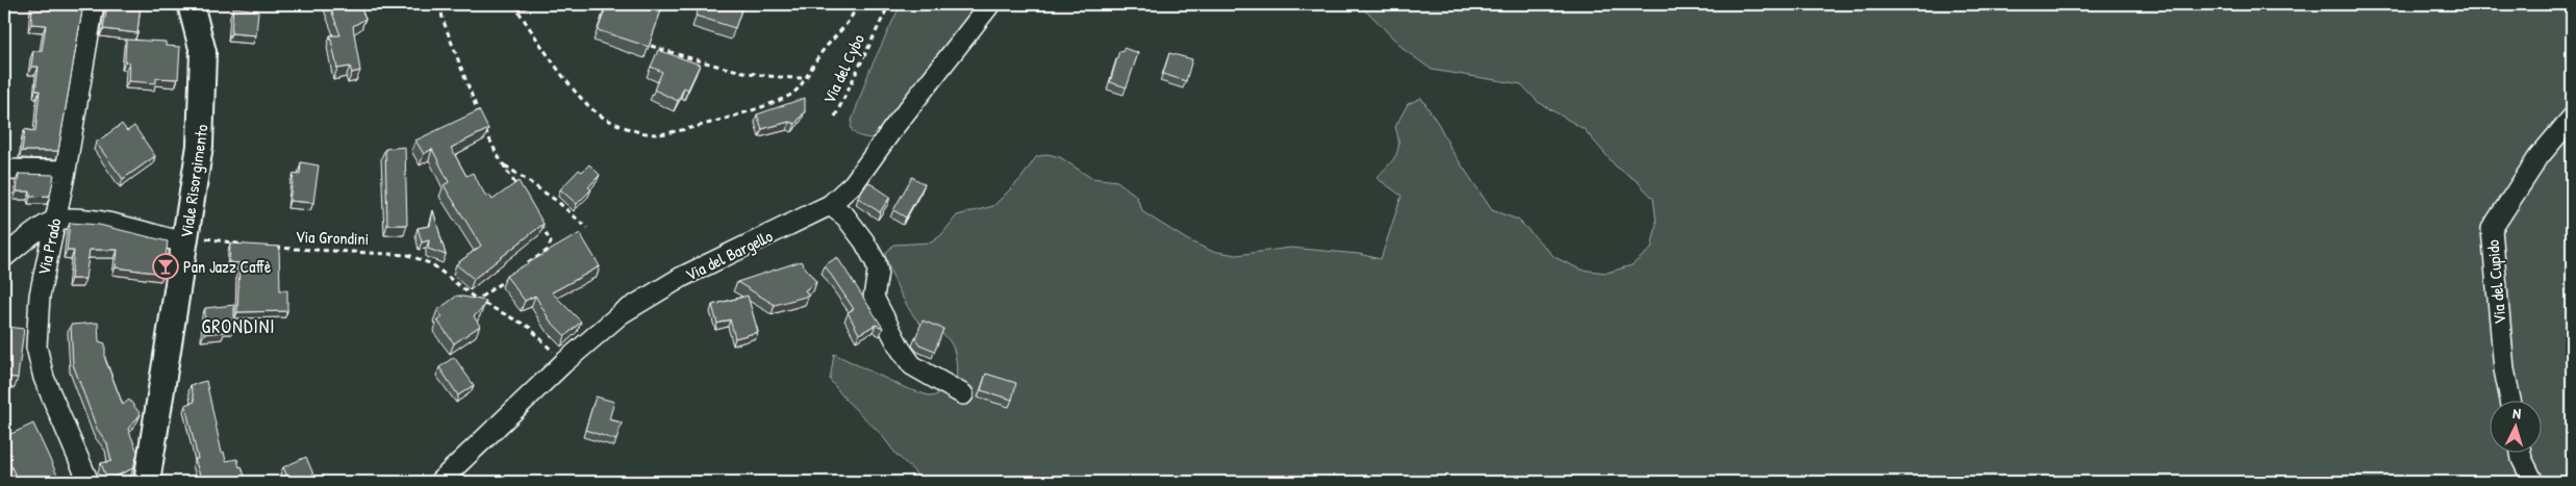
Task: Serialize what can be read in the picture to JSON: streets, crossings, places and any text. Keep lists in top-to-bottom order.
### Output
{
  "streets": {
    "main road": ["Viale Risorgimento"],
    "street": ["Via Prado", "Via del Bargello", "Via del Cupido"],
    "path": ["Via del Cybo", "Via Grondini"]
  },
  "crossings": [
    ["Via Grondini", "Via del Bargello"]
  ],
  "districts": ["GRONDINI"],
  "places": {
    "bar": ["Pan Jazz Caffè"]
  },
  "north": "top"
}
